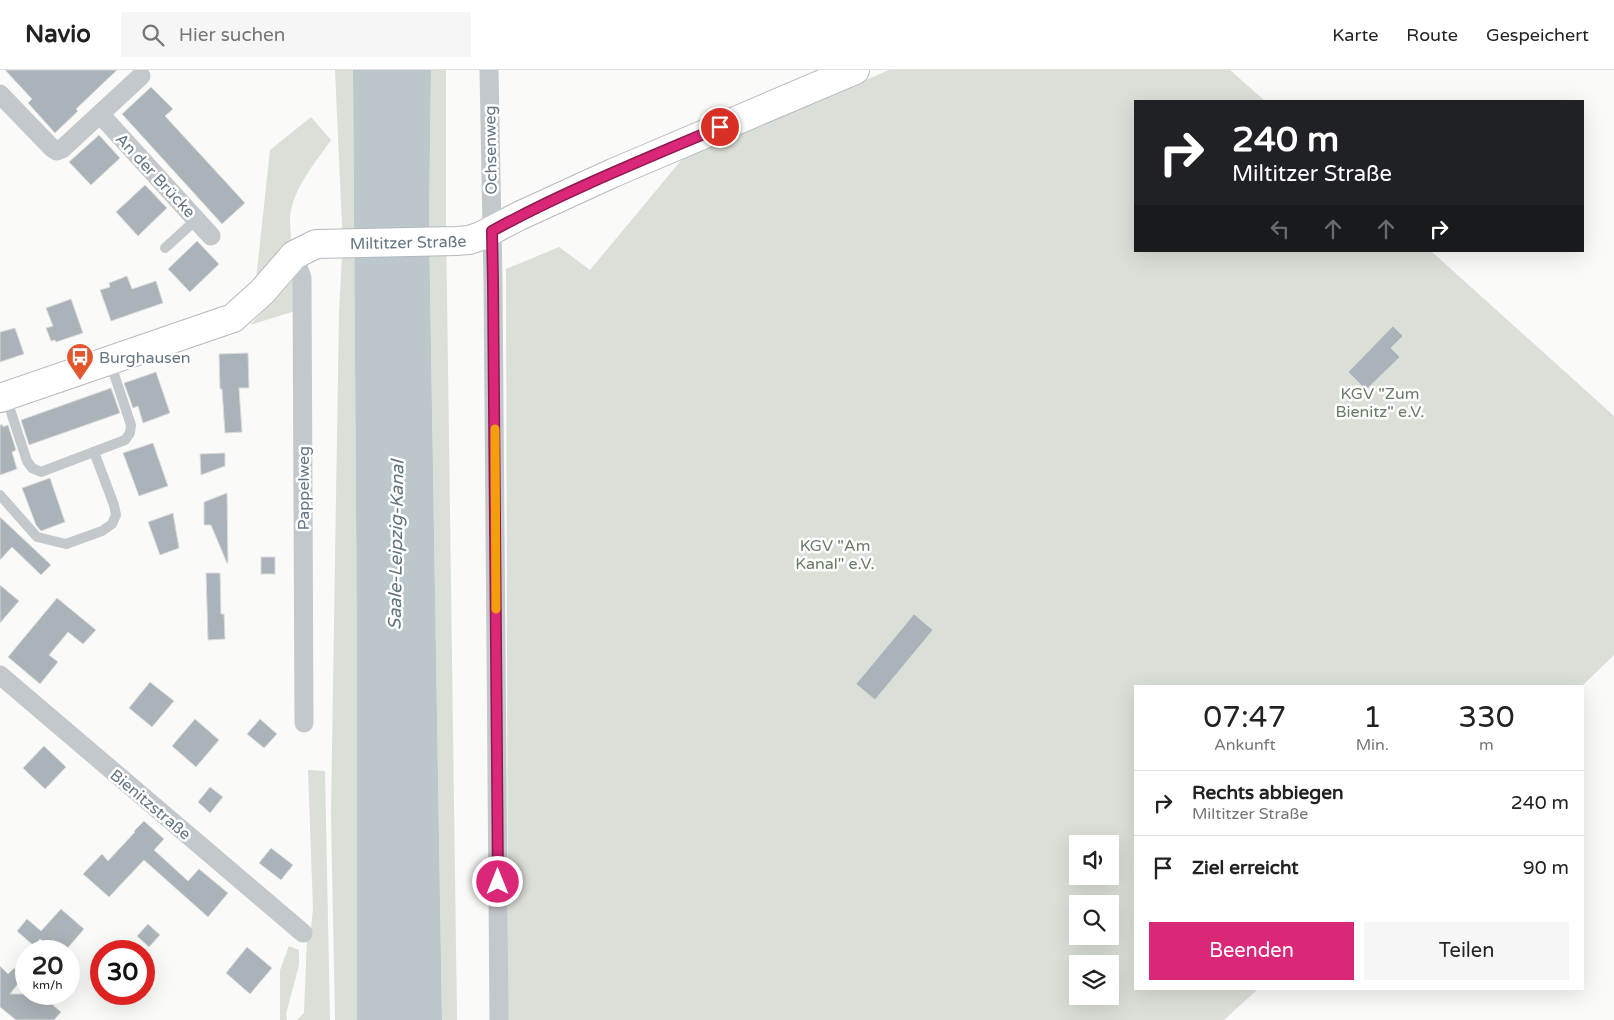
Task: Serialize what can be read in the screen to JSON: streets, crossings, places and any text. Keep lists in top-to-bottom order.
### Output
{
  "streets": {
    "street": [
      "Ochsenweg",
      "An der Brücke",
      "Miltitzer Straße",
      "Pappelweg",
      "Bienitzstraße"
    ]
  },
  "crossings": [
    ["Ochsenweg", "Miltitzer Straße"],
    ["Miltitzer Straße", "Pappelweg"]
  ],
  "water": ["Saale-Leipzig-Kanal"],
  "parks": ["KGV \"Zum Bienitz\" e.V.", "KGV \"Am Kanal\" e.V."],
  "places": {
    "bus stop": ["Burghausen"]
  },
  "page": {
    "header": "Navio",
    "search": "Hier suchen",
    "nav": ["Karte", "Route", "Gespeichert"],
    "turn": ["240 m", "Miltitzer Straße"],
    "eta": [
      "07:47",
      "Ankunft",
      "1",
      "Min.",
      "330",
      "m"
    ],
    "list": [
      {
        "name": "Rechts abbiegen",
        "note": "Miltitzer Straße",
        "value": "240 m"
      },
      {
        "name": "Ziel erreicht",
        "value": "90 m"
      }
    ],
    "buttons": ["Beenden", "Teilen"],
    "speed": "20 km/h",
    "limit": "30"
  }
}
